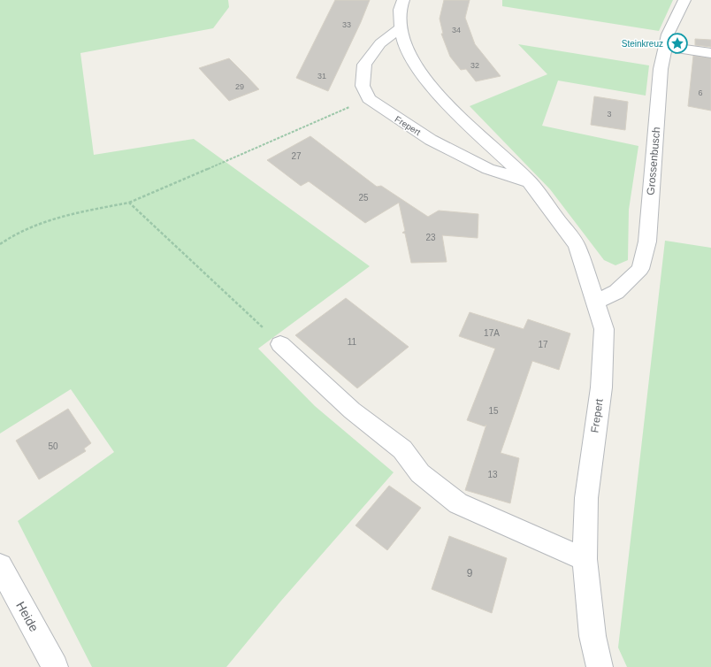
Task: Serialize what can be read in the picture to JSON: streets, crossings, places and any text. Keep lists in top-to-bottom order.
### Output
{
  "streets": {
    "street": ["Frepert", "Grossenbusch", "Heide"]
  },
  "crossings": [
    ["Frepert", "Grossenbusch"]
  ],
  "places": {
    "place": ["Steinkreuz"]
  },
  "house_numbers": [
    "33",
    "34",
    "32",
    "31",
    "29",
    "6",
    "3",
    "27",
    "25",
    "23",
    "17A",
    "11",
    "17",
    "15",
    "50",
    "13",
    "9"
  ]
}
